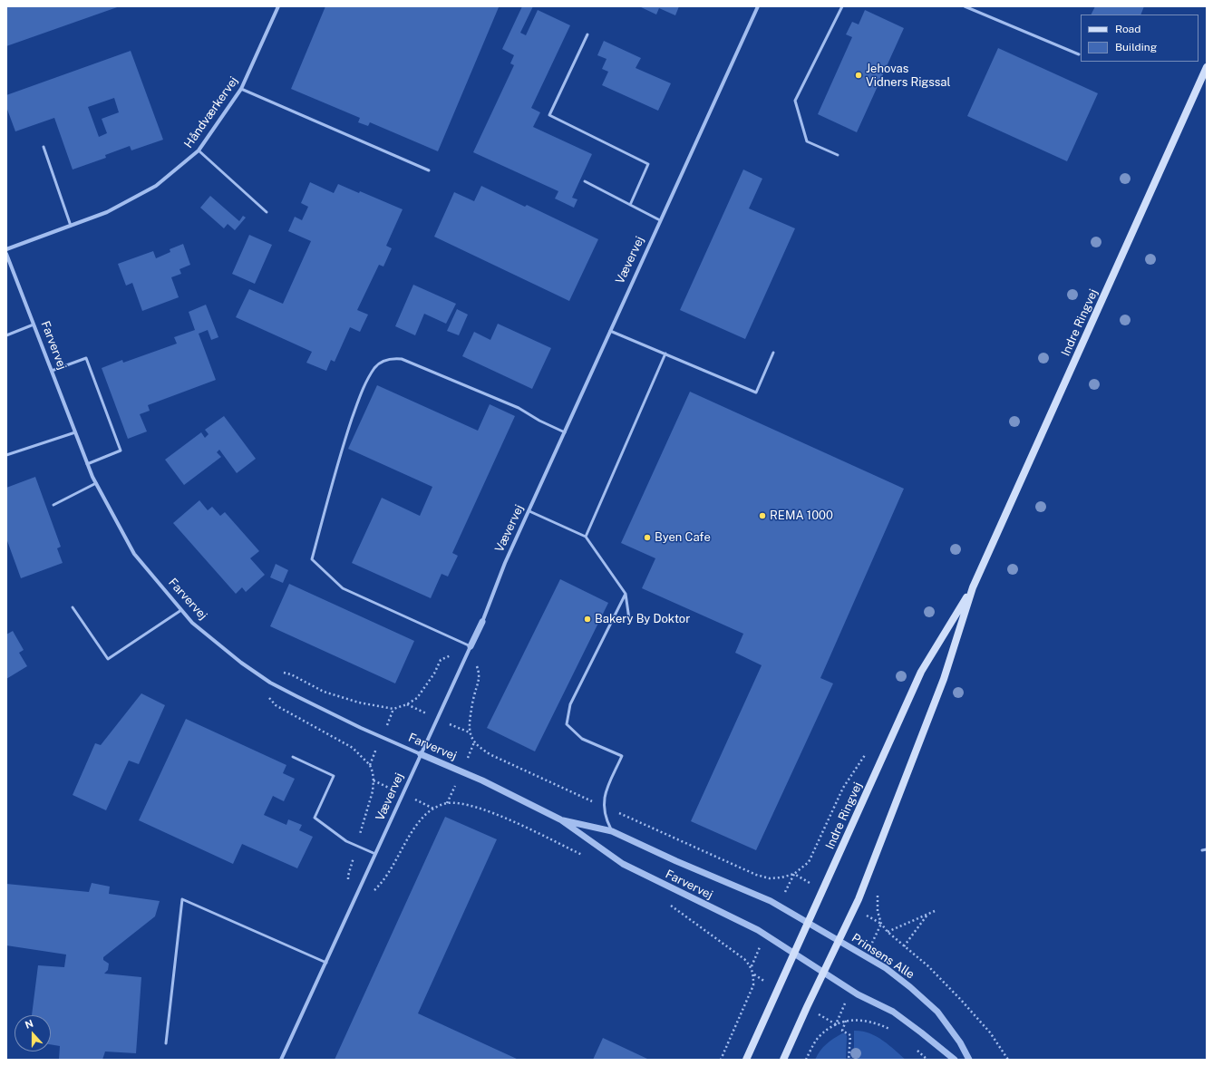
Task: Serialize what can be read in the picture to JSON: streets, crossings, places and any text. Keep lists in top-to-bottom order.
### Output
{
  "streets": {
    "main road": ["Indre Ringvej"],
    "street": [
      "Håndværkervej",
      "Vævervej",
      "Farvervej",
      "Prinsens Alle"
    ]
  },
  "crossings": [
    ["Vævervej", "Farvervej"],
    ["Indre Ringvej", "Farvervej"],
    ["Indre Ringvej", "Prinsens Alle"],
    ["Farvervej", "Prinsens Alle"]
  ],
  "places": [
    "Jehovas Vidners Rigssal",
    "REMA 1000",
    "Byen Cafe",
    "Bakery By Doktor"
  ],
  "legend": ["Road", "Building"],
  "north": "top"
}
